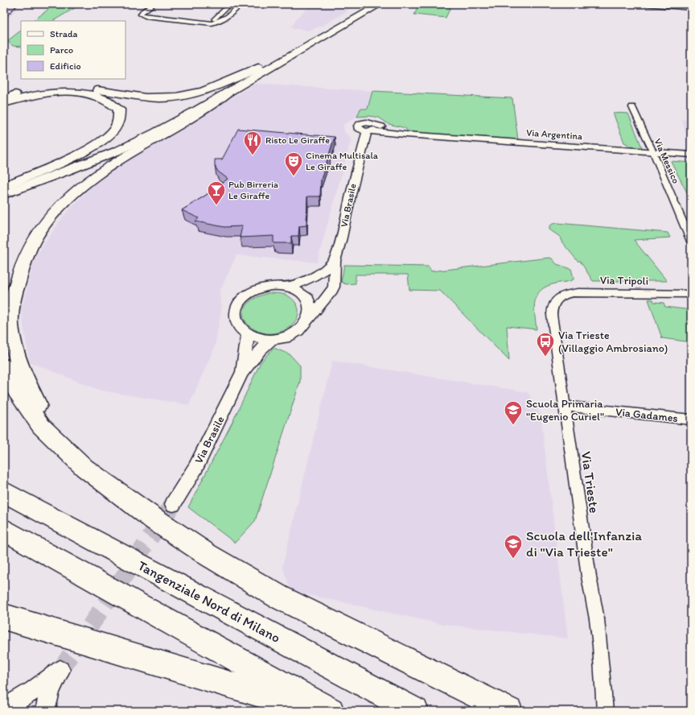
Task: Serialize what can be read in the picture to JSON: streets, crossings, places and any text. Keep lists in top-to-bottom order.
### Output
{
  "streets": {
    "highway": ["Tangenziale Nord di Milano"],
    "street": [
      "Via Argentina",
      "Via Messico",
      "Via Brasile",
      "Via Tripoli",
      "Via Gadames",
      "Via Trieste"
    ]
  },
  "crossings": [
    ["Via Argentina", "Via Messico"],
    ["Via Argentina", "Via Brasile"],
    ["Via Tripoli", "Via Trieste"],
    ["Via Gadames", "Via Trieste"]
  ],
  "places": {
    "restaurant": ["Risto Le Giraffe"],
    "theatre": ["Cinema Multisala Le Giraffe"],
    "bar": ["Pub Birreria Le Giraffe"],
    "bus stop": ["Via Trieste (Villaggio Ambrosiano)"],
    "school or university": ["Scuola Primaria \"Eugenio Curiel\"", "Scuola dell'Infanzia di \"Via Trieste\""]
  },
  "legend": ["Strada", "Parco", "Edificio"]
}
